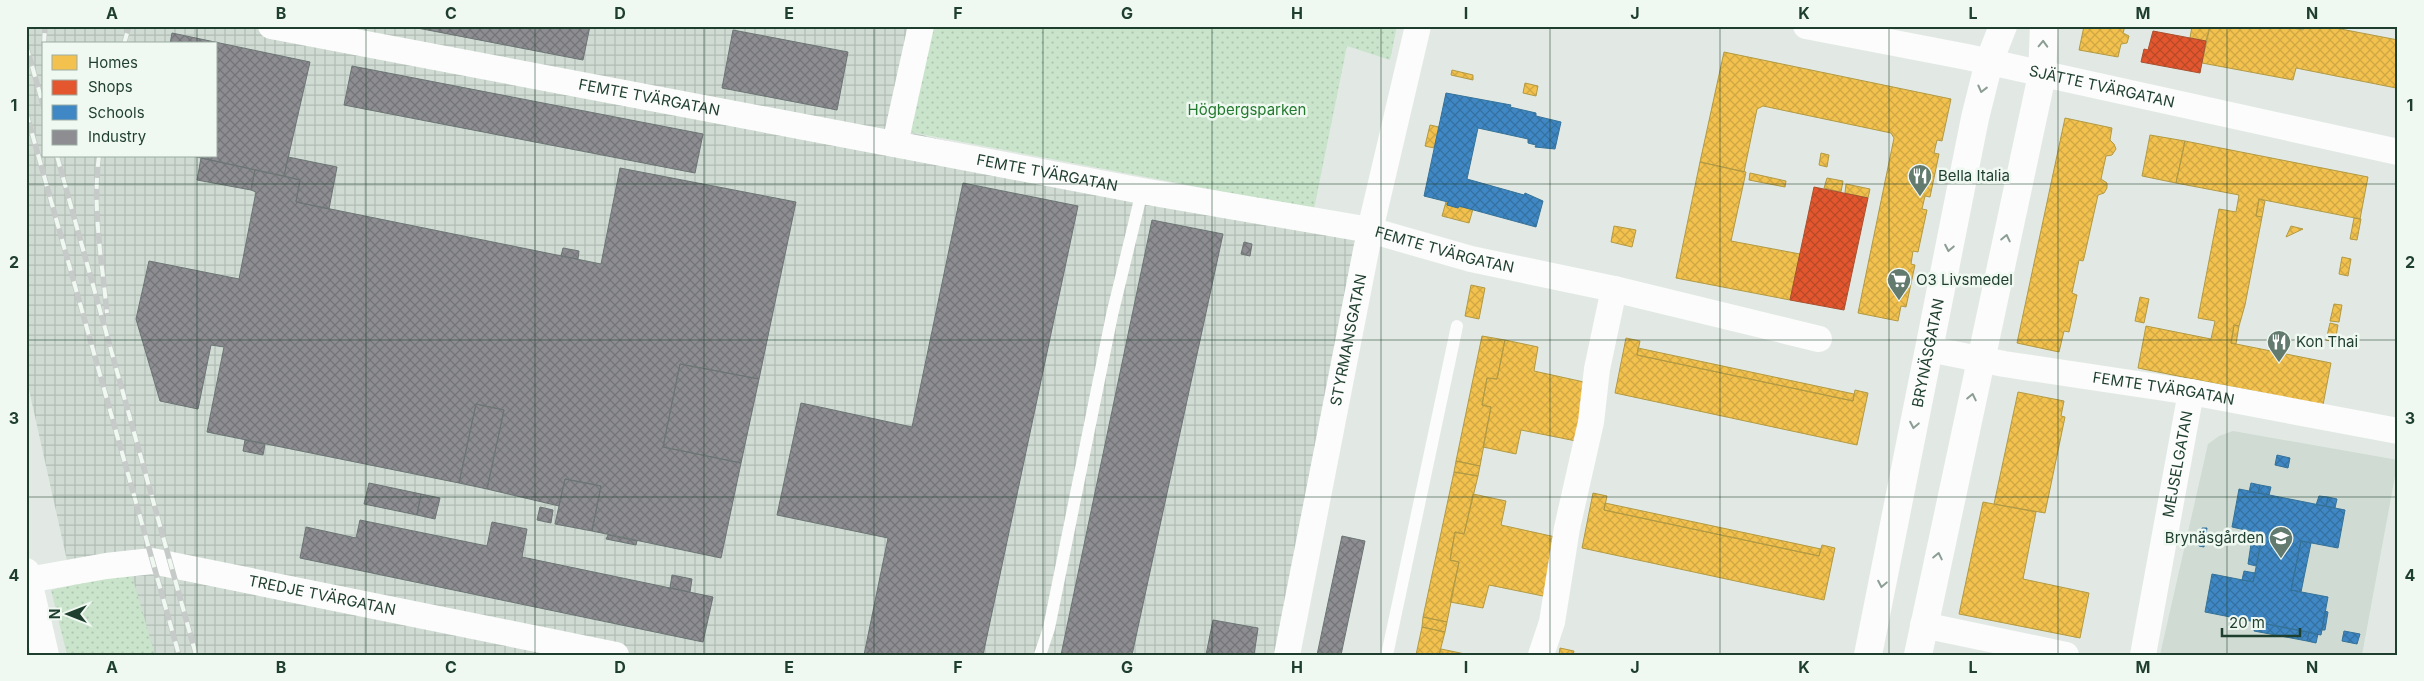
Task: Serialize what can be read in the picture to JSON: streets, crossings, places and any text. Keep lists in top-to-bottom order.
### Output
{
  "streets": {
    "street": [
      "SJÄTTE TVÄRGATAN",
      "FEMTE TVÄRGATAN",
      "STYRMANSGATAN",
      "BRYNÄSGATAN",
      "MEJSELGATAN",
      "TREDJE TVÄRGATAN"
    ]
  },
  "crossings": [
    ["SJÄTTE TVÄRGATAN", "BRYNÄSGATAN"],
    ["FEMTE TVÄRGATAN", "STYRMANSGATAN"],
    ["FEMTE TVÄRGATAN", "BRYNÄSGATAN"],
    ["FEMTE TVÄRGATAN", "MEJSELGATAN"]
  ],
  "parks": ["Högbergsparken"],
  "places": {
    "restaurant": ["Bella Italia", "Kon Thai"],
    "supermarket": ["O3 Livsmedel"],
    "school or university": ["Brynäsgården"]
  },
  "legend": [
    "Homes",
    "Shops",
    "Schools",
    "Industry"
  ],
  "scale_bar": "20 m",
  "north": "left",
  "grid": {
    "columns": [
      "A",
      "B",
      "C",
      "D",
      "E",
      "F",
      "G",
      "H",
      "I",
      "J",
      "K",
      "L",
      "M",
      "N"
    ],
    "rows": [
      "1",
      "2",
      "3",
      "4"
    ]
  }
}
